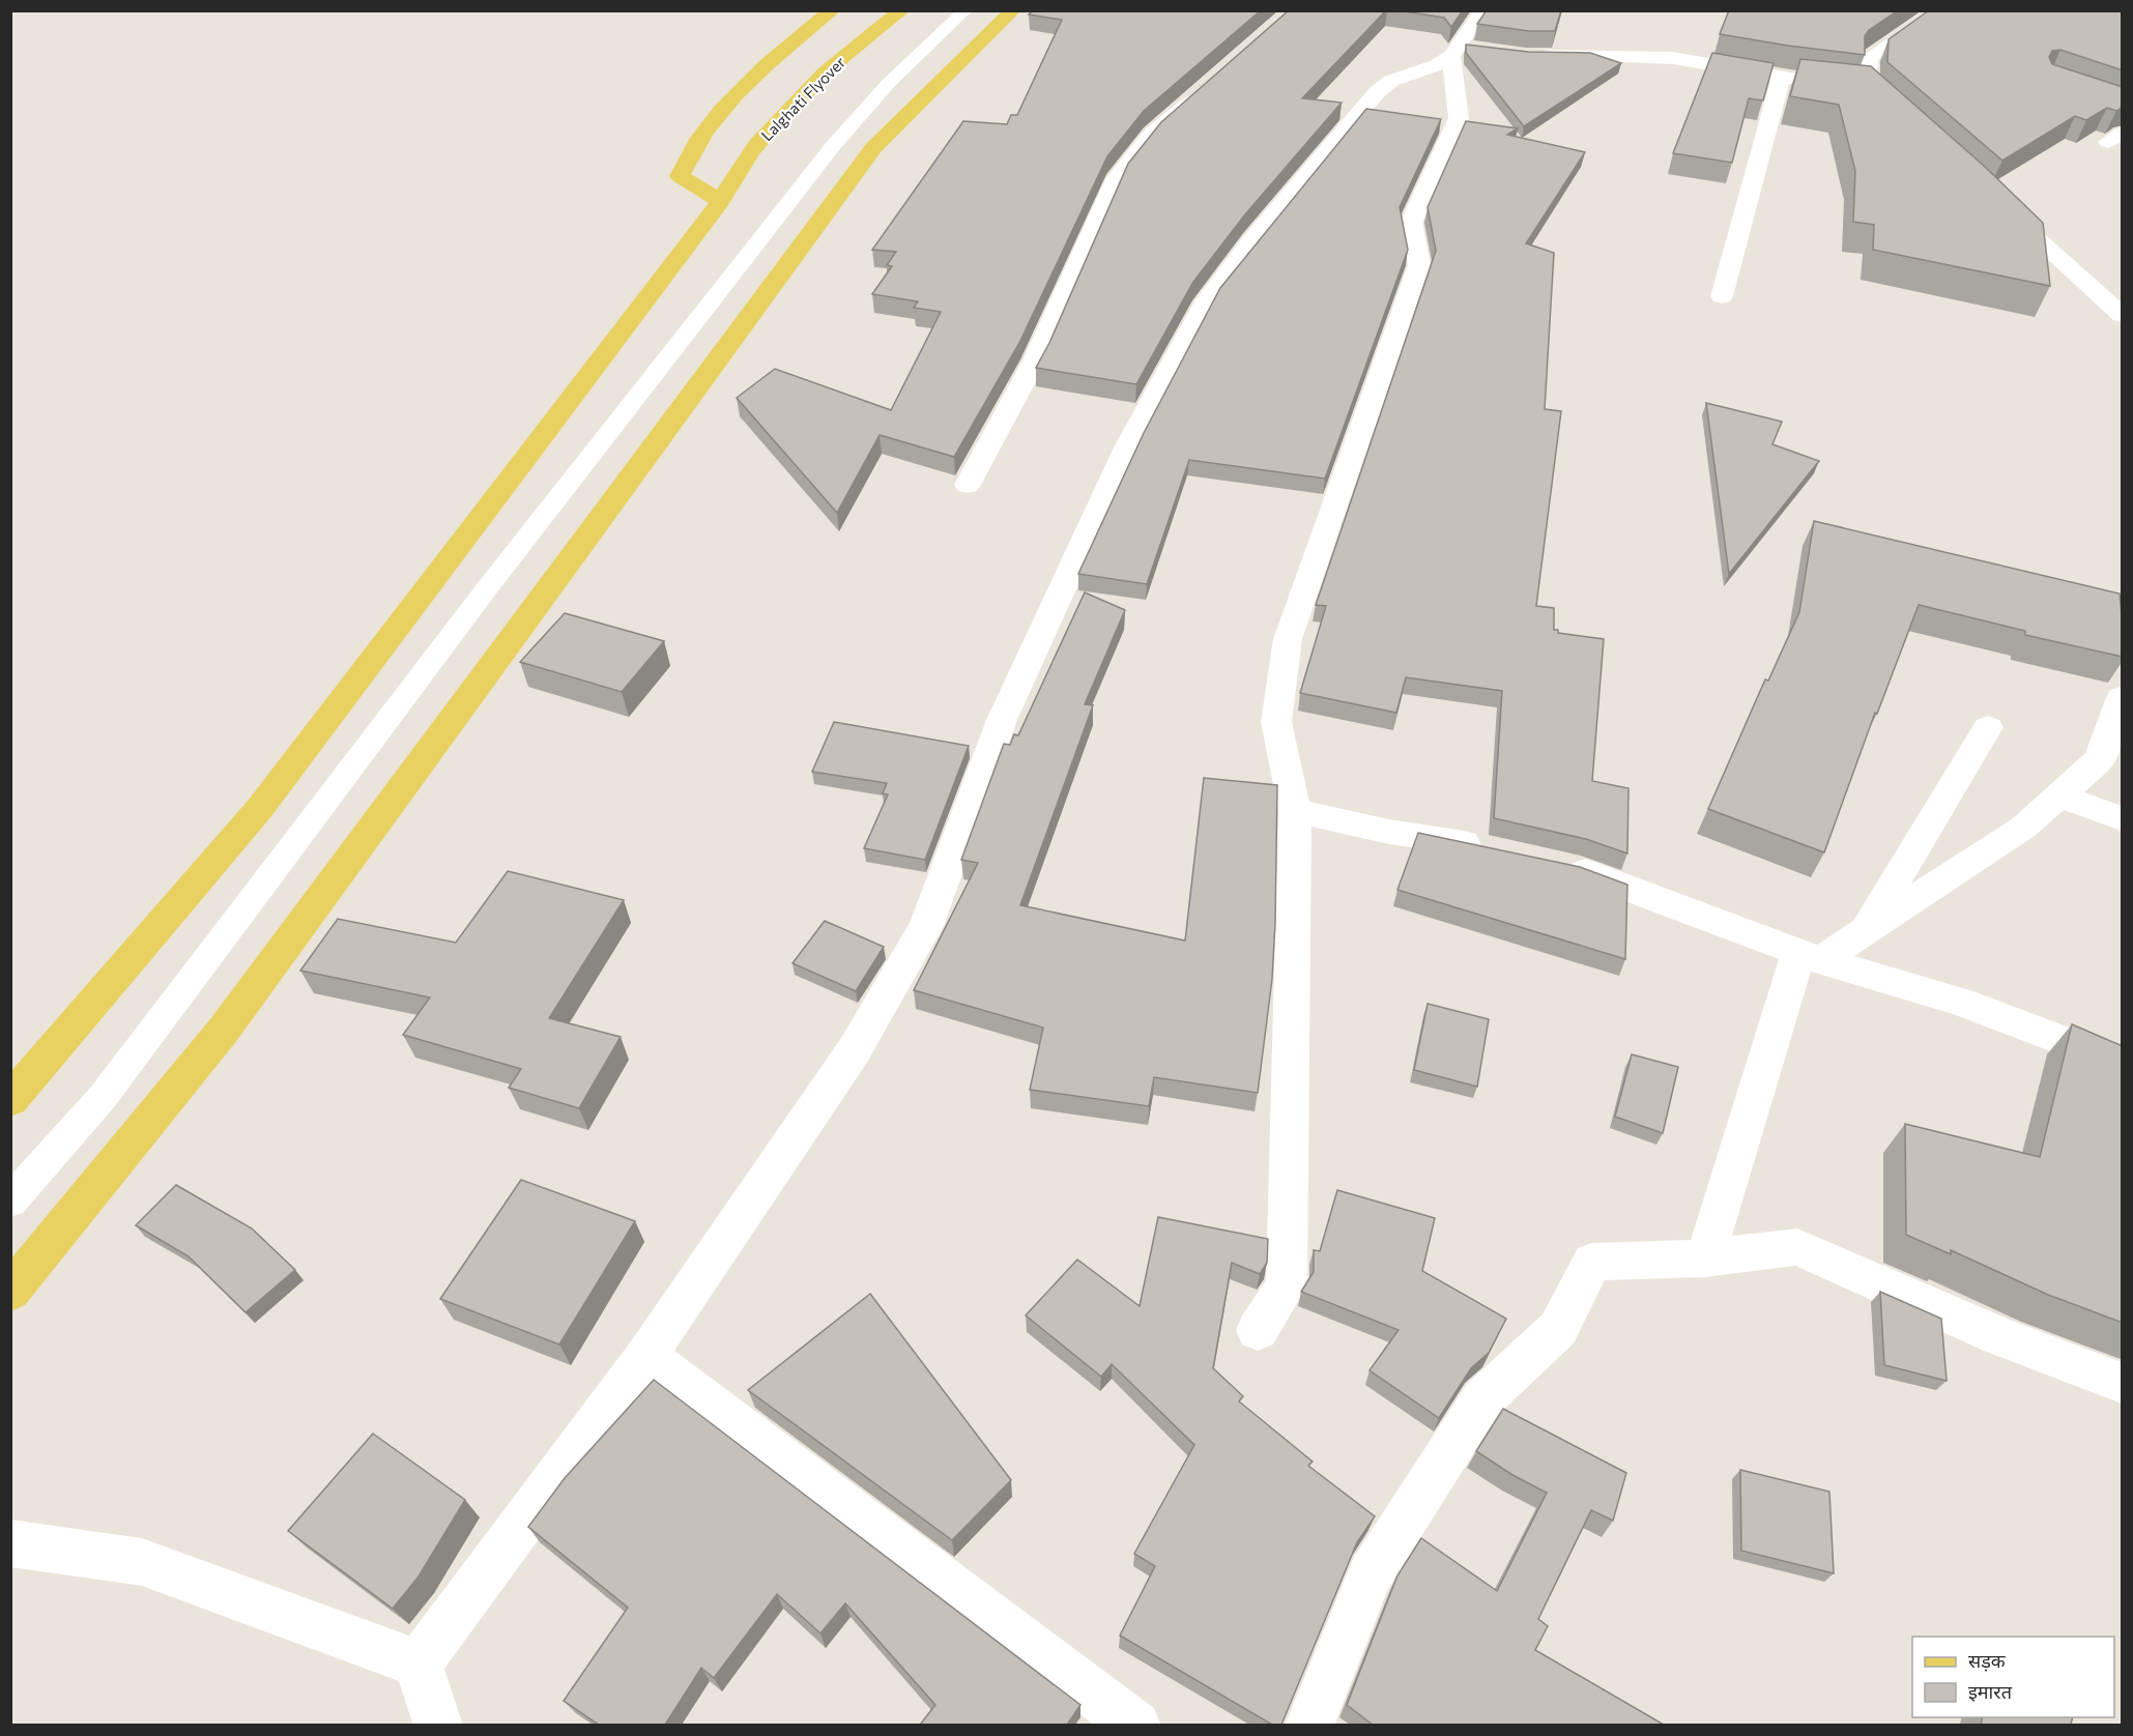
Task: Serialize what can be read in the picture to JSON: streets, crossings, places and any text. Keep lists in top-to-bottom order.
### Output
{
  "streets": {
    "main road": ["Lalghati Flyover"]
  },
  "legend": ["सड़क", "इमारत"]
}
